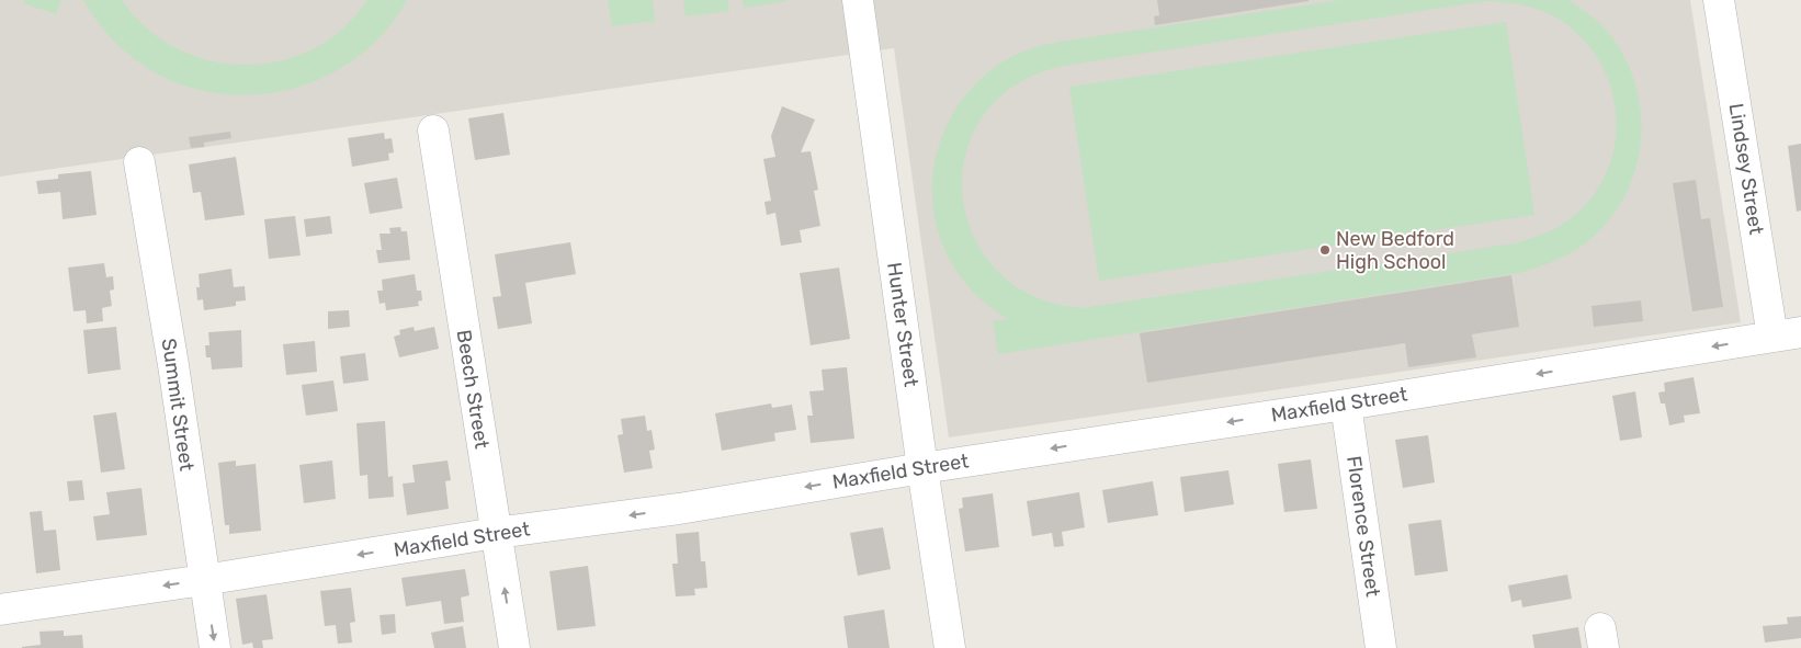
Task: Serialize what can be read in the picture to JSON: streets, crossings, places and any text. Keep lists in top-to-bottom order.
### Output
{
  "streets": {
    "street": [
      "Lindsey Street",
      "Hunter Street",
      "Beech Street",
      "Summit Street",
      "Maxfield Street",
      "Florence Street"
    ]
  },
  "crossings": [
    ["Lindsey Street", "Maxfield Street"],
    ["Hunter Street", "Maxfield Street"],
    ["Beech Street", "Maxfield Street"],
    ["Summit Street", "Maxfield Street"],
    ["Maxfield Street", "Florence Street"]
  ],
  "one_way": ["Maxfield Street"],
  "places": ["New Bedford High School"]
}
